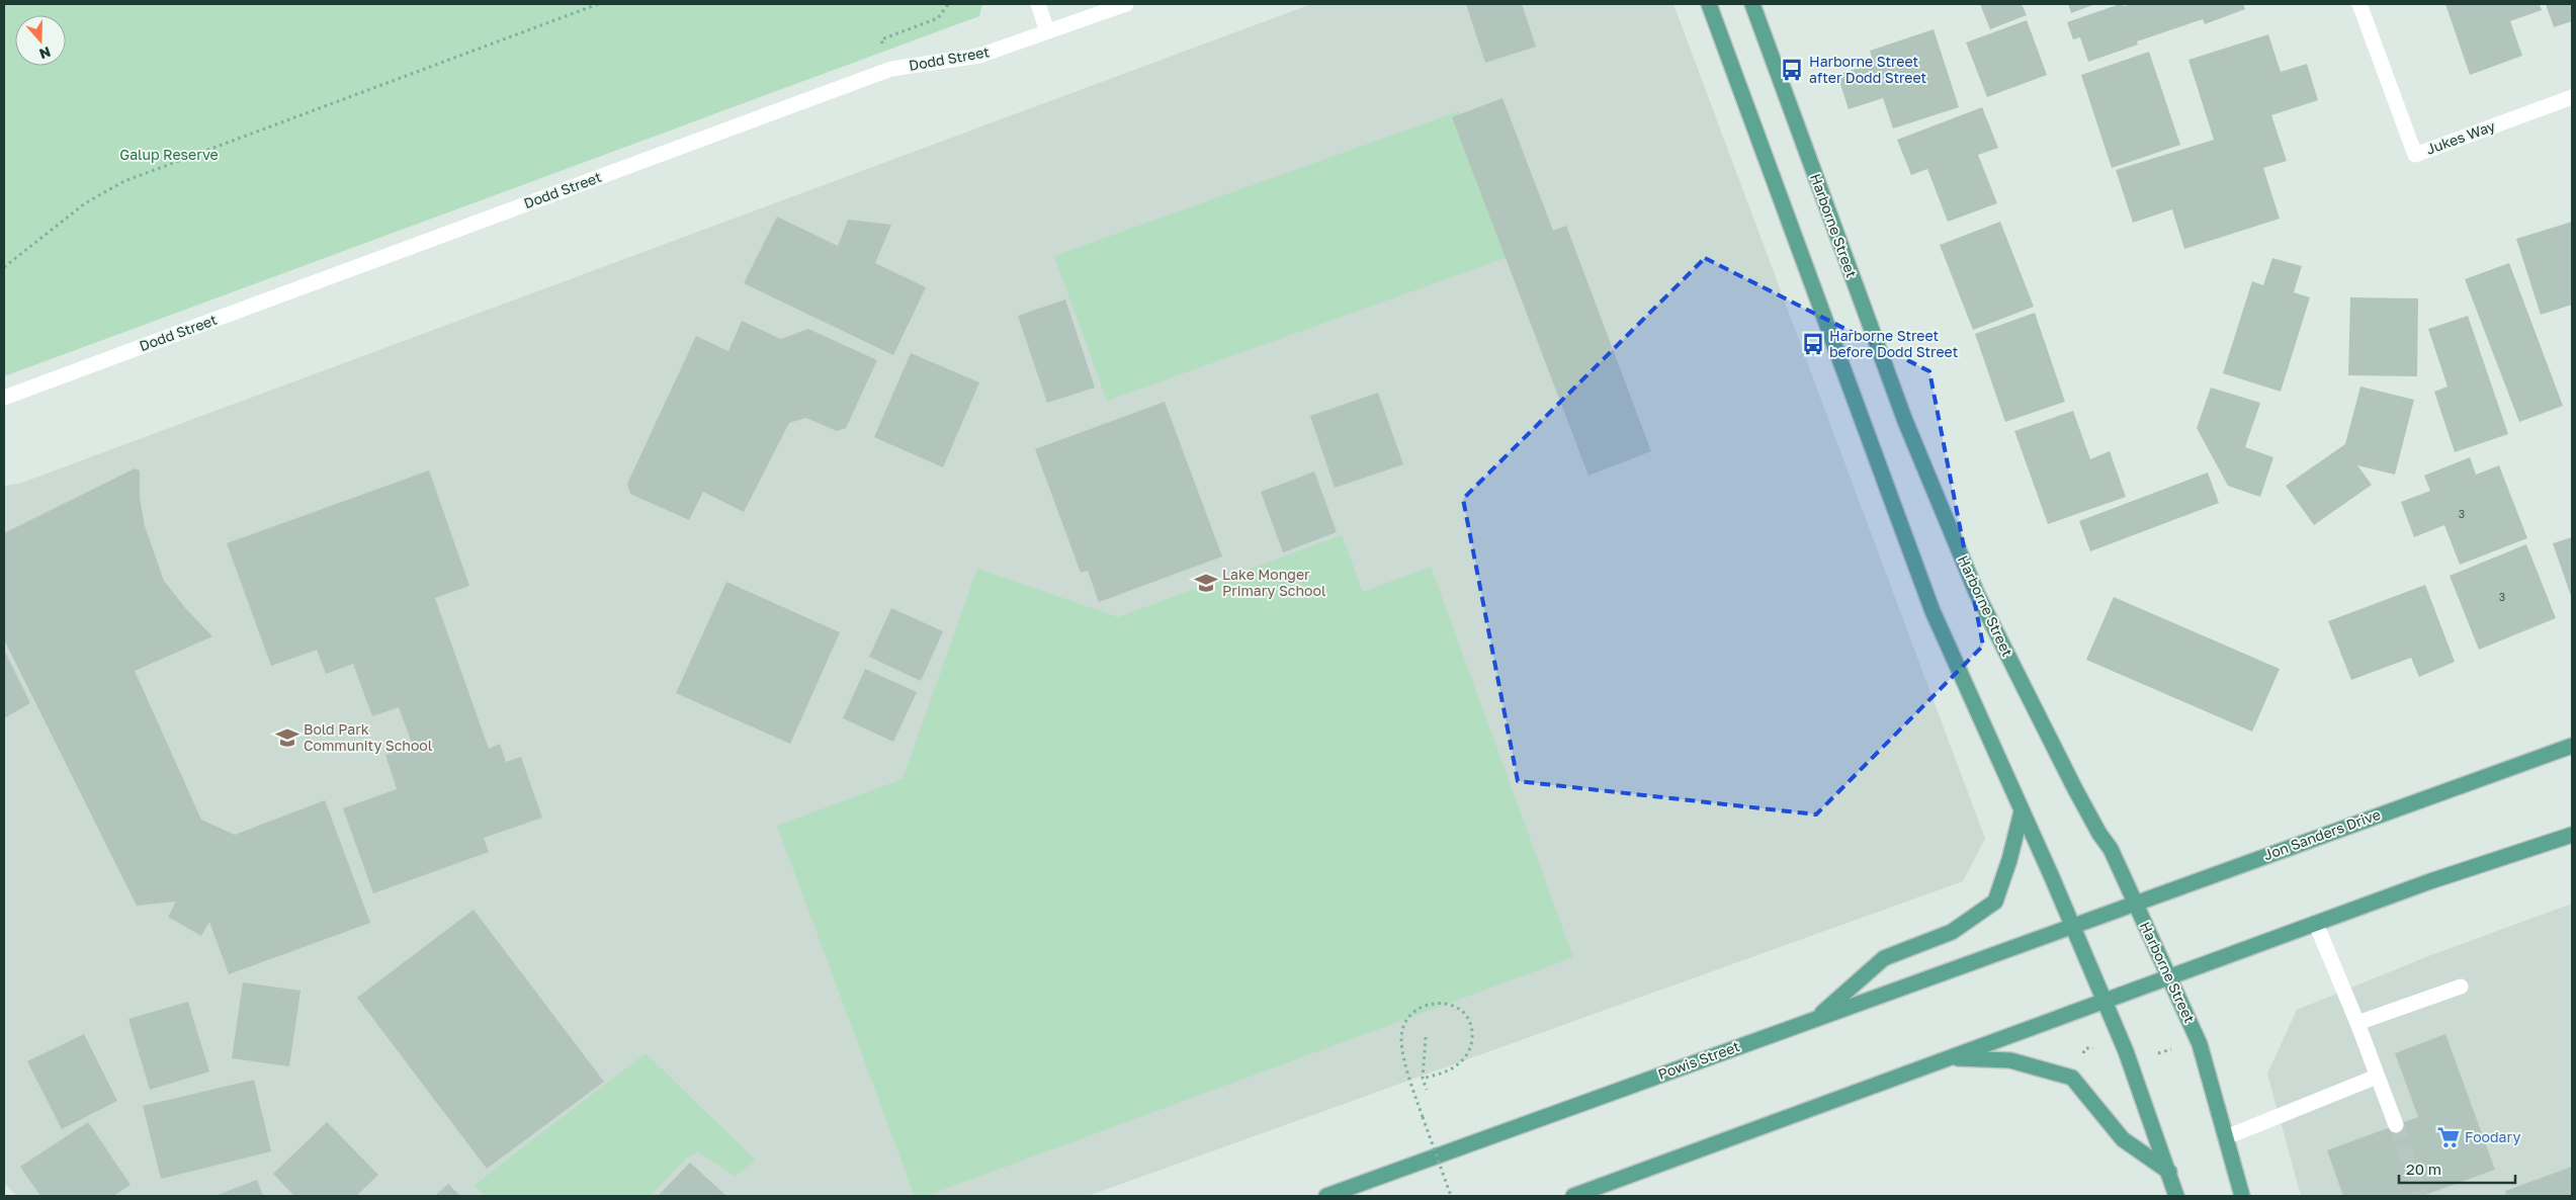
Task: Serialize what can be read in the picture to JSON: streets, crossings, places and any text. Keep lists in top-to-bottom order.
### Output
{
  "streets": {
    "main road": ["Harborne Street", "Jon Sanders Drive", "Powis Street"],
    "street": ["Dodd Street", "Jukes Way"]
  },
  "crossings": [
    ["Harborne Street", "Jon Sanders Drive"],
    ["Jon Sanders Drive", "Powis Street"]
  ],
  "parks": ["Galup Reserve"],
  "places": {
    "bus stop": ["Harborne Street after Dodd Street", "Harborne Street before Dodd Street"],
    "school or university": ["Lake Monger Primary School", "Bold Park Community School"],
    "supermarket": ["Foodary"]
  },
  "house_numbers": ["3", "3"],
  "scale_bar": "20 m",
  "north": "bottom"
}
